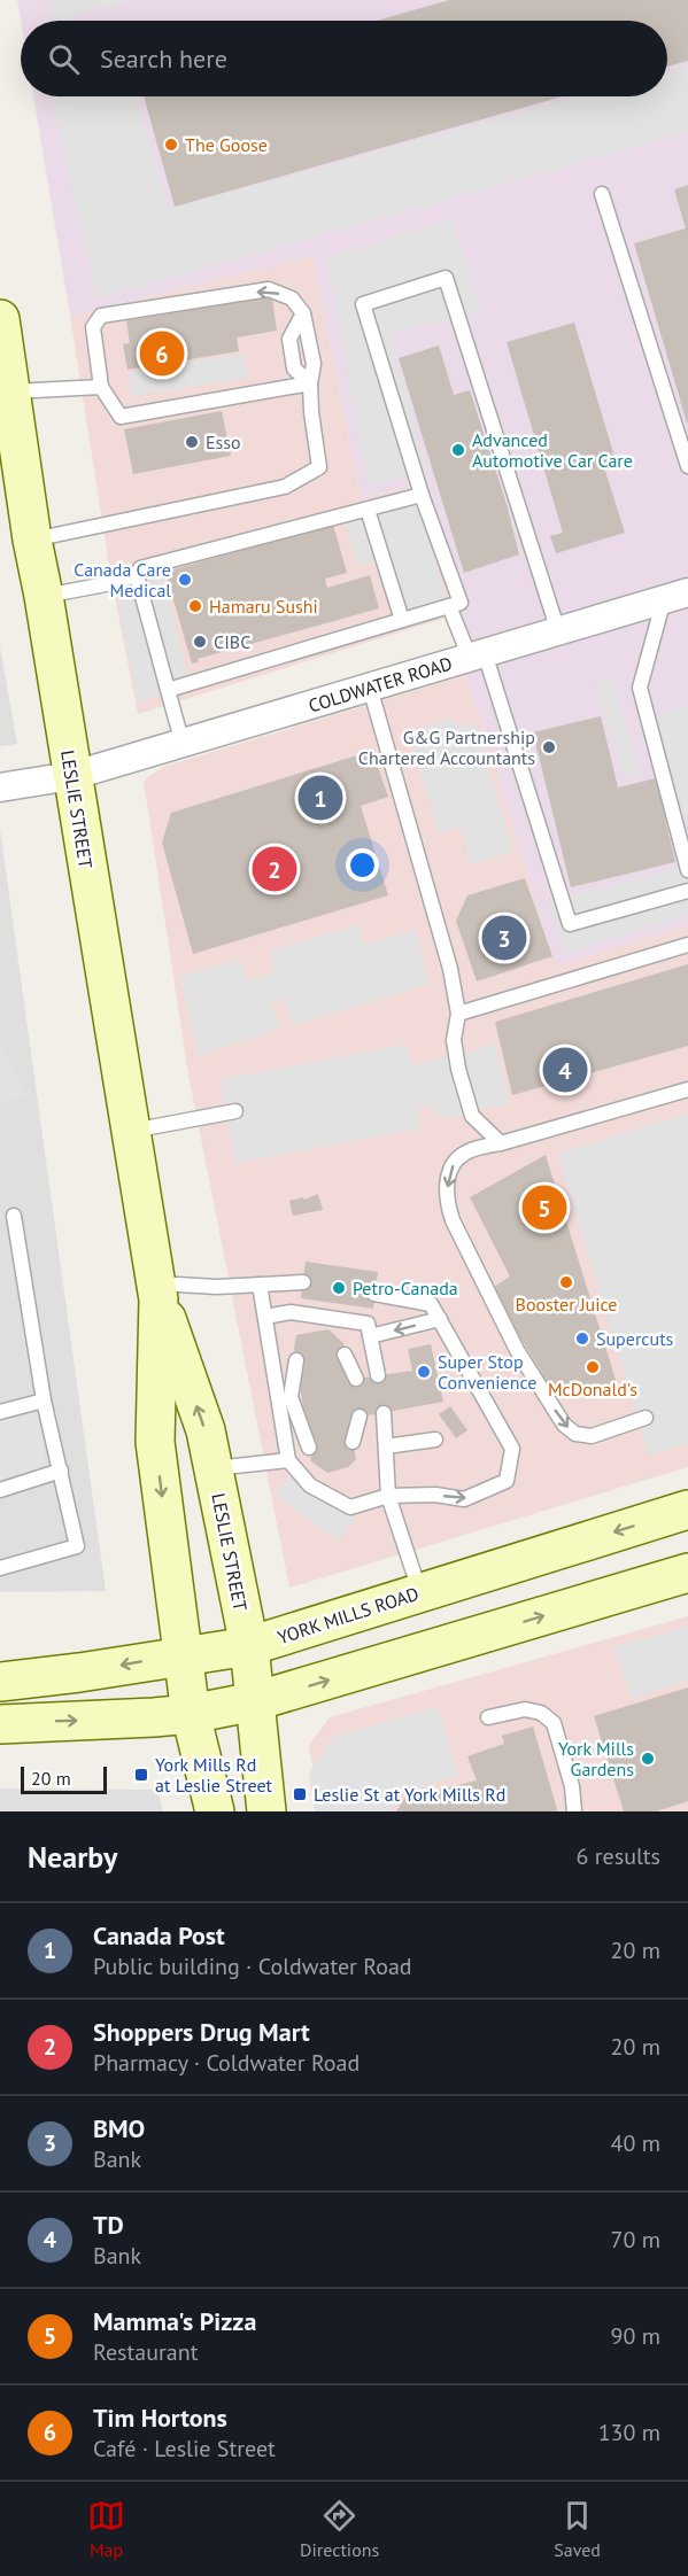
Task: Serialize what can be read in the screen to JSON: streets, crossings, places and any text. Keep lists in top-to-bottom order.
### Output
{
  "streets": {
    "main road": ["LESLIE STREET", "YORK MILLS ROAD"],
    "street": ["COLDWATER ROAD"]
  },
  "crossings": [
    ["COLDWATER ROAD", "LESLIE STREET"],
    ["LESLIE STREET", "YORK MILLS ROAD"]
  ],
  "places": {
    "other": [
      "The Goose",
      "Esso",
      "Advanced Automotive Car Care",
      "Canada Care Medical",
      "Hamaru Sushi",
      "CIBC",
      "G&G Partnership Chartered Accountants",
      "Booster Juice",
      "Petro-Canada",
      "Supercuts",
      "McDonald's",
      "Super Stop Convenience",
      "York Mills Gardens"
    ],
    "transit": ["York Mills Rd at Leslie Street", "Leslie St at York Mills Rd"]
  },
  "scale_bar": "20 m",
  "page": {
    "search": "Search here",
    "pins": [
      "6",
      "1",
      "2",
      "3",
      "4",
      "5"
    ],
    "scale": "20 m",
    "heading": ["Nearby", "6 results"],
    "list": [
      {
        "mark": "1",
        "name": "Canada Post",
        "note": "Public building · Coldwater Road",
        "value": "20 m"
      },
      {
        "mark": "2",
        "name": "Shoppers Drug Mart",
        "note": "Pharmacy · Coldwater Road",
        "value": "20 m"
      },
      {
        "mark": "3",
        "name": "BMO",
        "note": "Bank",
        "value": "40 m"
      },
      {
        "mark": "4",
        "name": "TD",
        "note": "Bank",
        "value": "70 m"
      },
      {
        "mark": "5",
        "name": "Mamma's Pizza",
        "note": "Restaurant",
        "value": "90 m"
      },
      {
        "mark": "6",
        "name": "Tim Hortons",
        "note": "Café · Leslie Street",
        "value": "130 m"
      }
    ],
    "nav": ["Map", "Directions", "Saved"]
  }
}
